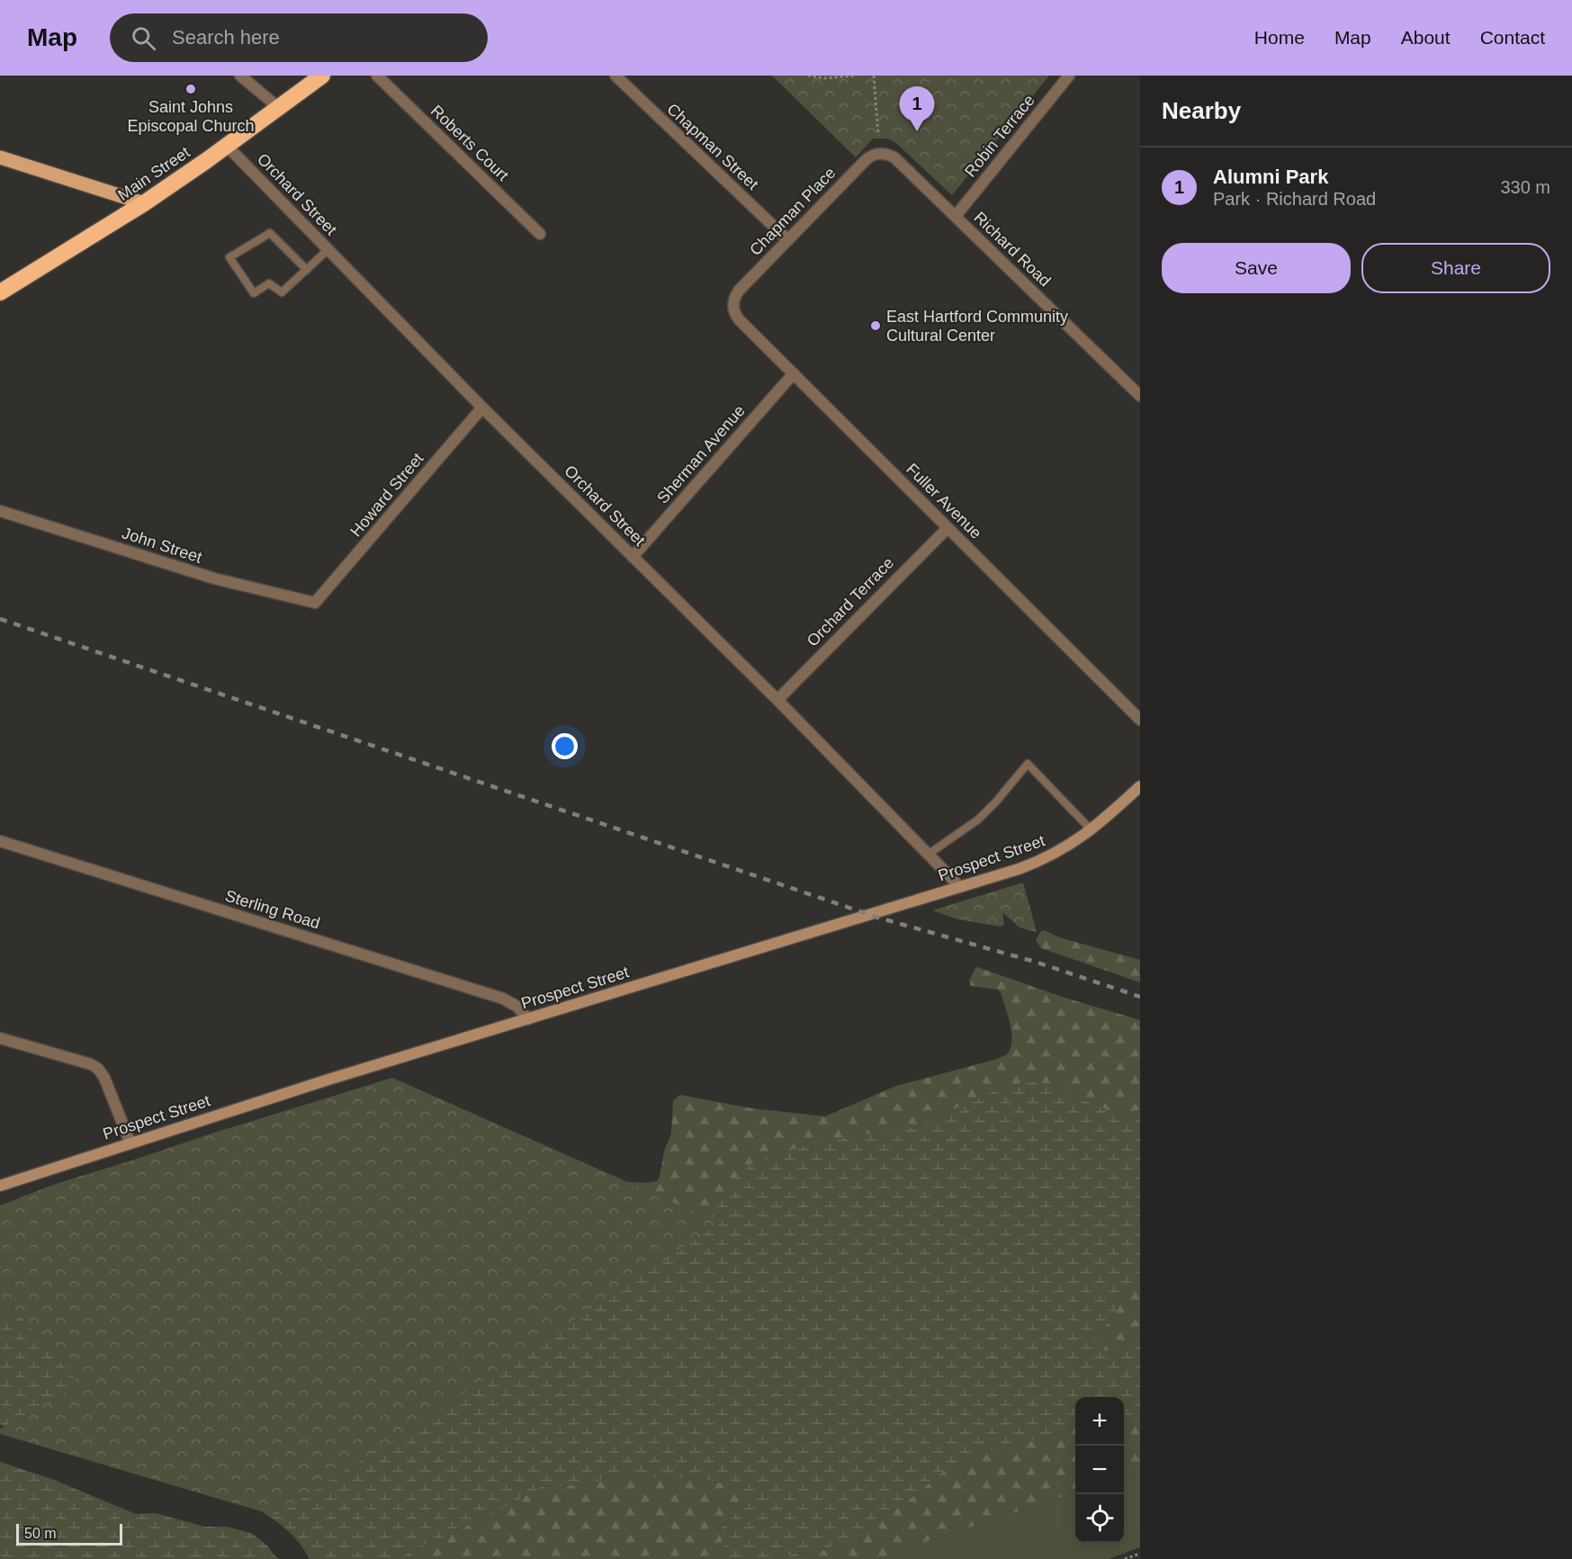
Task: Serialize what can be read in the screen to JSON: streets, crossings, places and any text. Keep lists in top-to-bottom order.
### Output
{
  "streets": {
    "highway": ["Main Street"],
    "main road": ["Prospect Street"],
    "street": [
      "Robin Terrace",
      "Roberts Court",
      "Chapman Street",
      "Orchard Street",
      "Chapman Place",
      "Richard Road",
      "Sherman Avenue",
      "Howard Street",
      "Fuller Avenue",
      "John Street",
      "Orchard Terrace",
      "Sterling Road"
    ]
  },
  "crossings": [
    ["Robin Terrace", "Richard Road"],
    ["Chapman Street", "Chapman Place"],
    ["Main Street", "Orchard Street"],
    ["Orchard Street", "Sherman Avenue"],
    ["Orchard Street", "Howard Street"],
    ["Orchard Street", "Orchard Terrace"],
    ["Orchard Street", "Prospect Street"],
    ["Chapman Place", "Richard Road"],
    ["Chapman Place", "Fuller Avenue"],
    ["Sherman Avenue", "Fuller Avenue"],
    ["Howard Street", "John Street"],
    ["Fuller Avenue", "Orchard Terrace"],
    ["Prospect Street", "Sterling Road"]
  ],
  "places": ["Saint Johns Episcopal Church", "East Hartford Community Cultural Center"],
  "scale_bar": "50 m",
  "page": {
    "header": "Map",
    "search": "Search here",
    "nav": [
      "Home",
      "Map",
      "About",
      "Contact"
    ],
    "heading": "Nearby",
    "pins": "1",
    "list": [
      {
        "mark": "1",
        "name": "Alumni Park",
        "note": "Park · Richard Road",
        "value": "330 m"
      }
    ],
    "buttons": ["Save", "Share"],
    "map_buttons": ["+", "−"],
    "scale": "50 m"
  }
}
